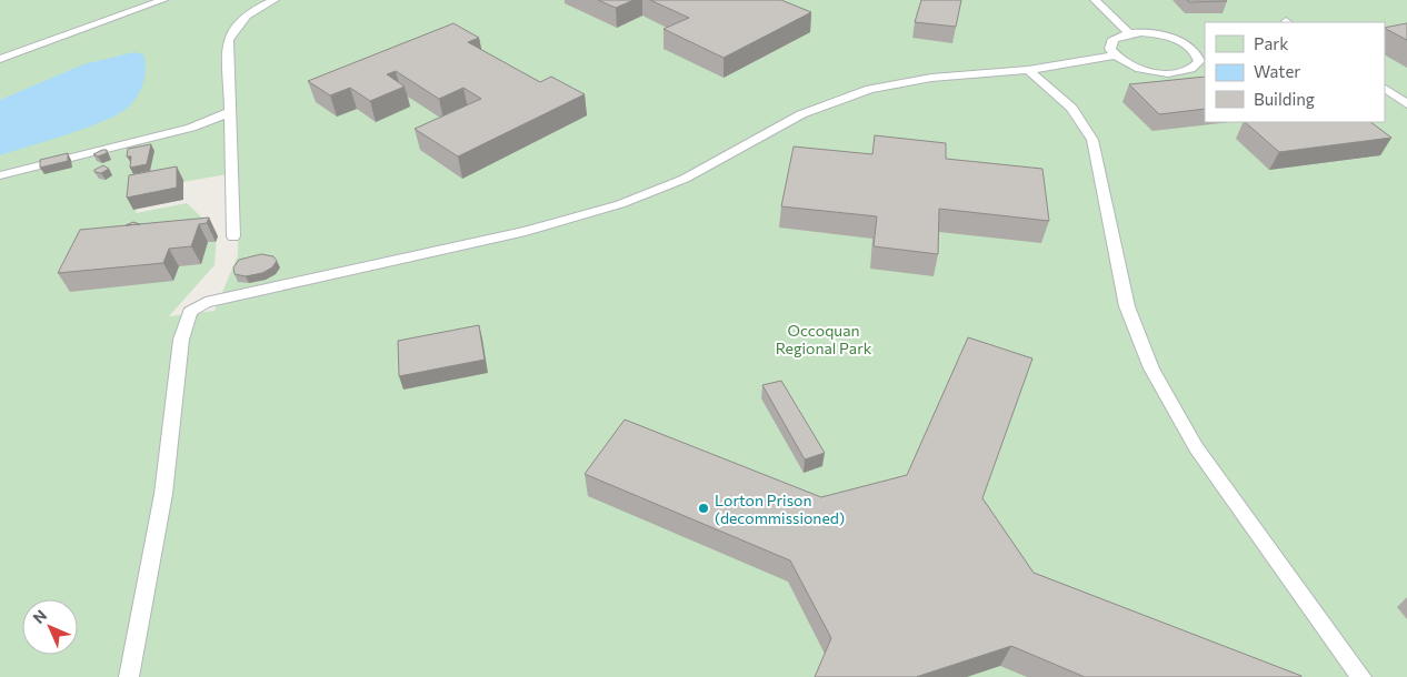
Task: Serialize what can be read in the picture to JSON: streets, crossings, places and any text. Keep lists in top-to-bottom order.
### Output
{
  "parks": ["Occoquan Regional Park"],
  "places": ["Lorton Prison (decommissioned)"],
  "legend": ["Park", "Water", "Building"],
  "north": "top left"
}
